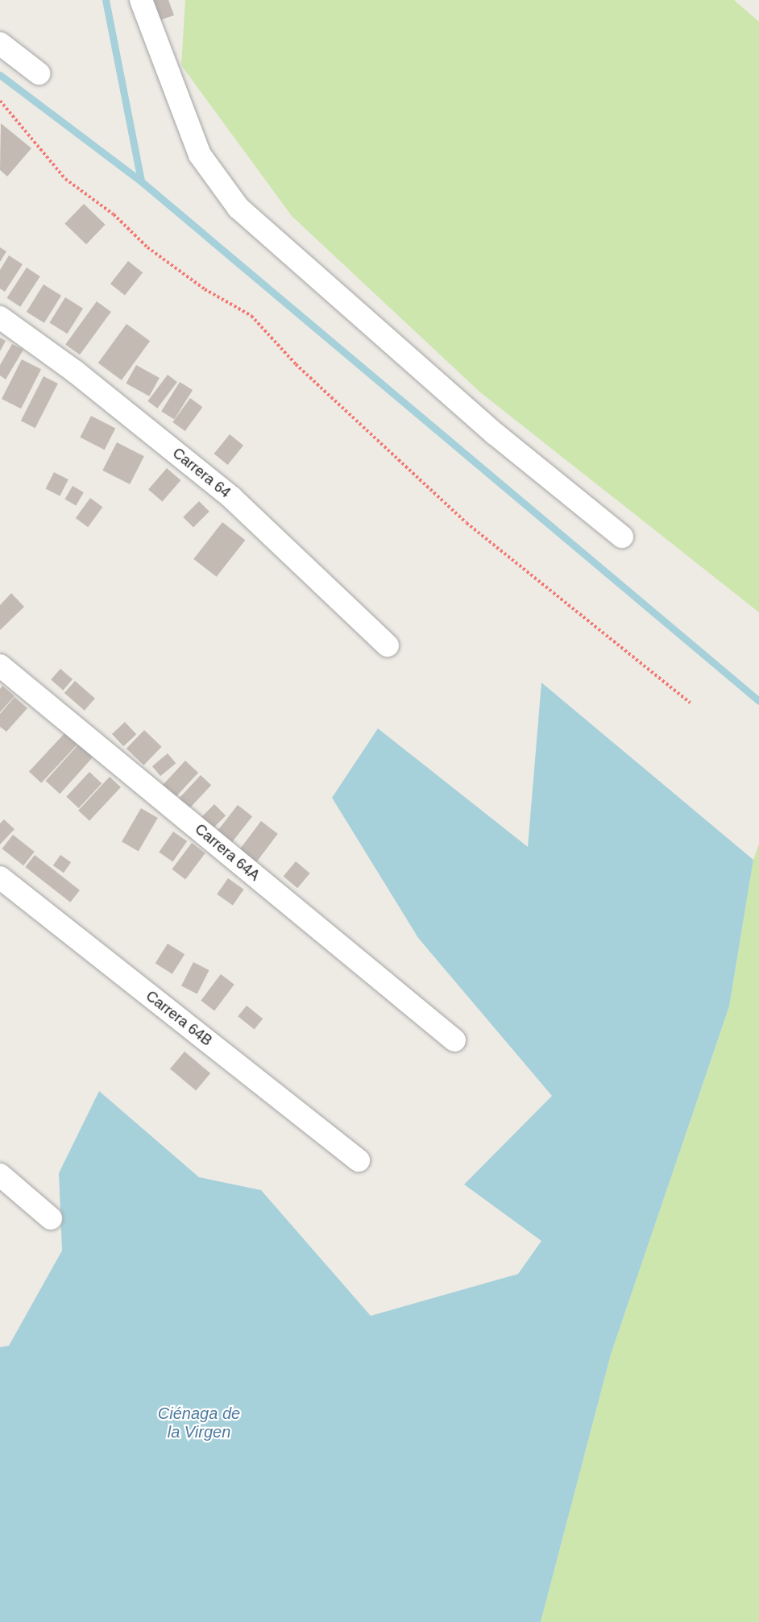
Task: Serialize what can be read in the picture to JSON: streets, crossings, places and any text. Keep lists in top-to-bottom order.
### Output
{
  "streets": {
    "street": ["Carrera 64", "Carrera 64A", "Carrera 64B"]
  },
  "water": ["Ciénaga de la Virgen"]
}
